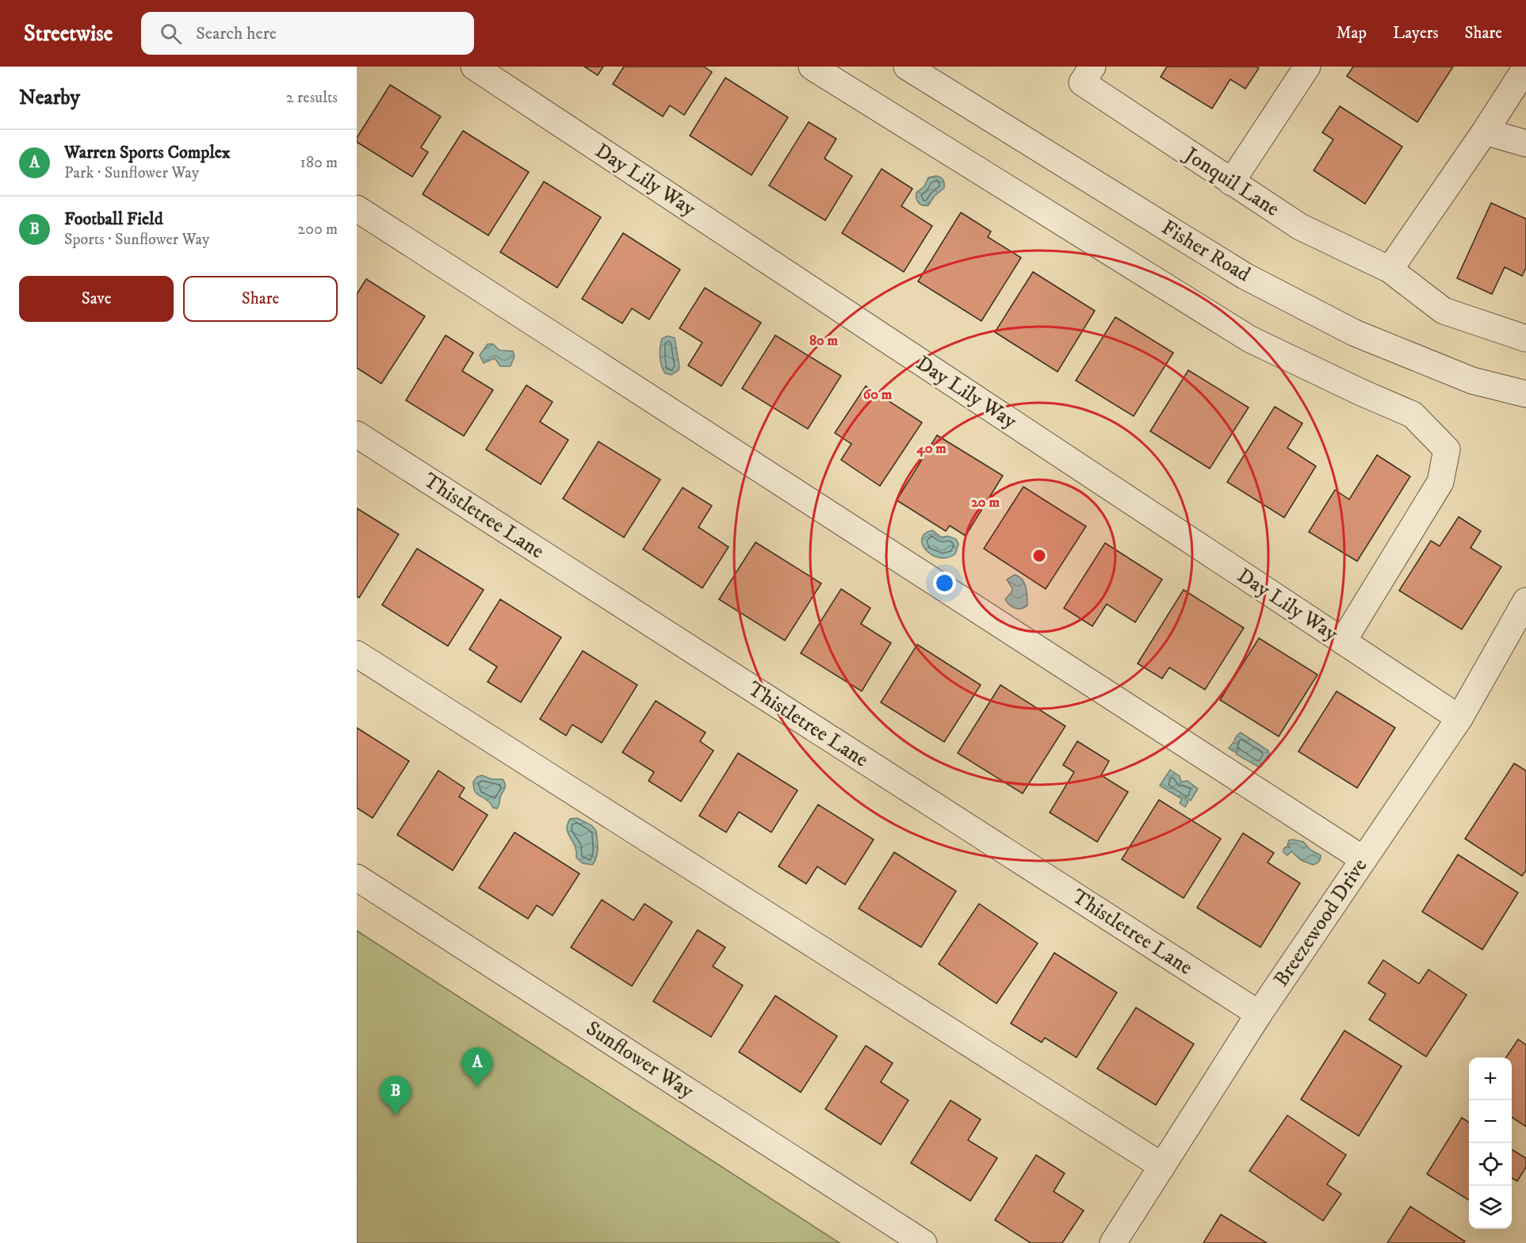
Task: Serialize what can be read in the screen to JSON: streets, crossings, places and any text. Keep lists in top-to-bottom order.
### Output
{
  "streets": {
    "street": [
      "Day Lily Way",
      "Jonquil Lane",
      "Fisher Road",
      "Thistletree Lane",
      "Breezewood Drive",
      "Sunflower Way"
    ]
  },
  "crossings": [
    ["Day Lily Way", "Breezewood Drive"],
    ["Thistletree Lane", "Breezewood Drive"]
  ],
  "page": {
    "header": "Streetwise",
    "search": "Search here",
    "nav": ["Map", "Layers", "Share"],
    "heading": ["Nearby", "2 results"],
    "list": [
      {
        "mark": "A",
        "name": "Warren Sports Complex",
        "note": "Park · Sunflower Way",
        "value": "180 m"
      },
      {
        "mark": "B",
        "name": "Football Field",
        "note": "Sports · Sunflower Way",
        "value": "200 m"
      }
    ],
    "buttons": ["Save", "Share"],
    "pins": ["A", "B"],
    "map_buttons": ["+", "−"]
  },
  "rings": [
    "80 m",
    "60 m",
    "40 m",
    "20 m"
  ]
}
